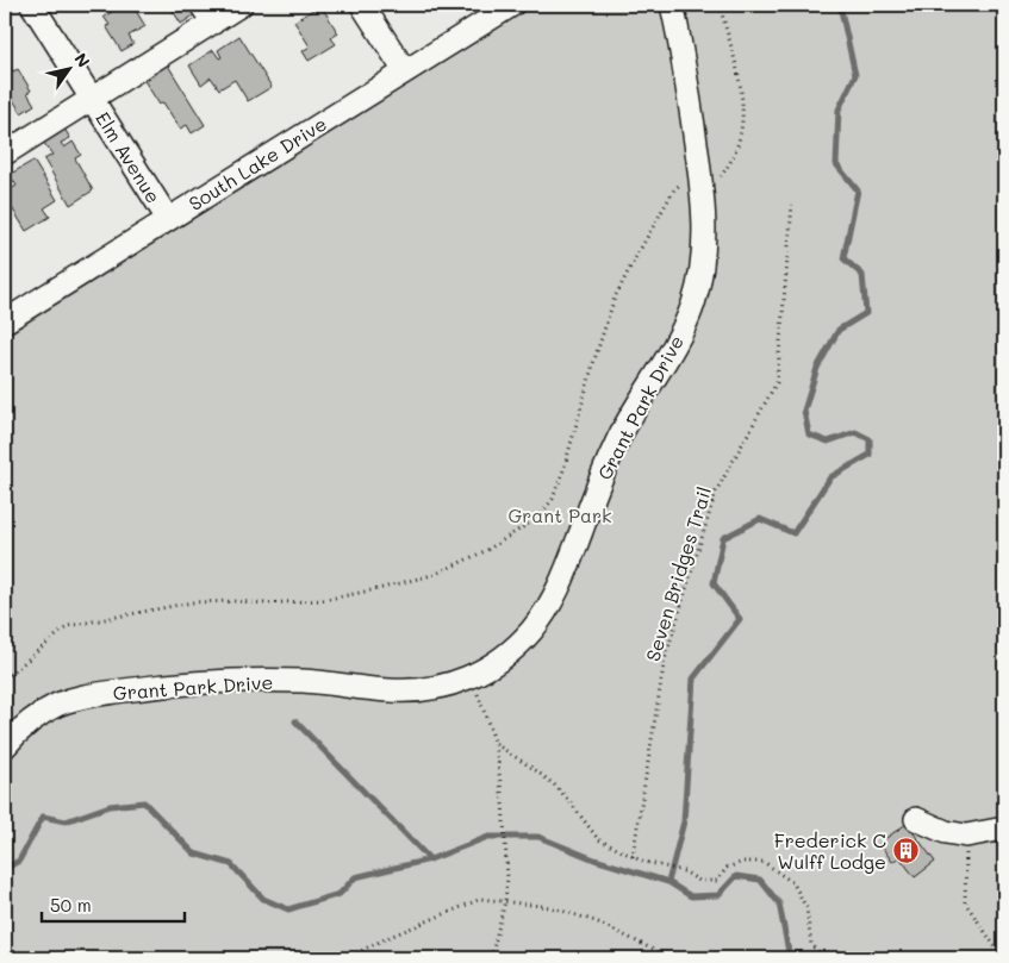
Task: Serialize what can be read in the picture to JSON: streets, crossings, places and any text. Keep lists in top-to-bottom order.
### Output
{
  "streets": {
    "street": ["Elm Avenue", "South Lake Drive", "Grant Park Drive"],
    "path": ["Seven Bridges Trail"]
  },
  "crossings": [
    ["Elm Avenue", "South Lake Drive"]
  ],
  "parks": ["Grant Park"],
  "places": {
    "building": ["Frederick C Wulff Lodge"]
  },
  "scale_bar": "50 m",
  "north": "top right"
}
